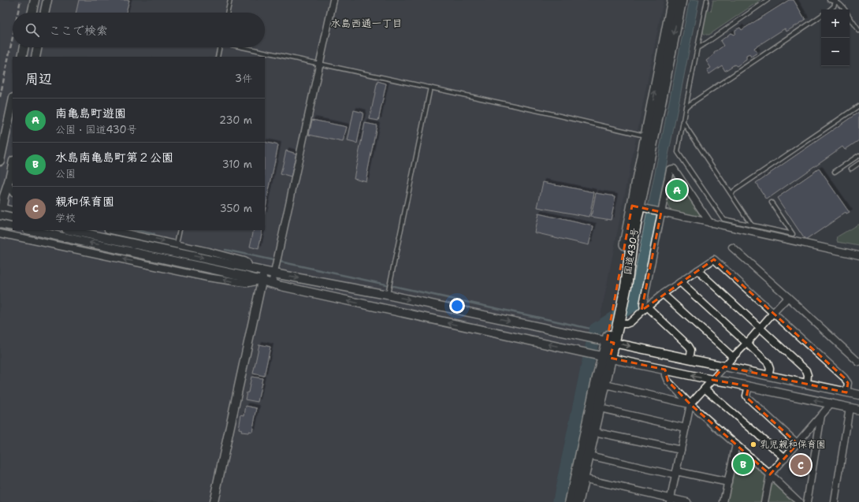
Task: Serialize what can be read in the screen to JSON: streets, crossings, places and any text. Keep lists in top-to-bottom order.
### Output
{
  "streets": {
    "highway": ["国道430号"]
  },
  "districts": ["水島西通一丁目"],
  "places": ["乳児親和保育園"],
  "page": {
    "map_buttons": ["+", "−"],
    "search": "ここで検索",
    "heading": ["周辺", "3件"],
    "list": [
      {
        "mark": "A",
        "name": "南亀島町遊園",
        "note": "公園 · 国道430号",
        "value": "230 m"
      },
      {
        "mark": "B",
        "name": "水島南亀島町第２公園",
        "note": "公園",
        "value": "310 m"
      },
      {
        "mark": "C",
        "name": "親和保育園",
        "note": "学校",
        "value": "350 m"
      }
    ],
    "pins": ["A", "B", "C"]
  }
}
